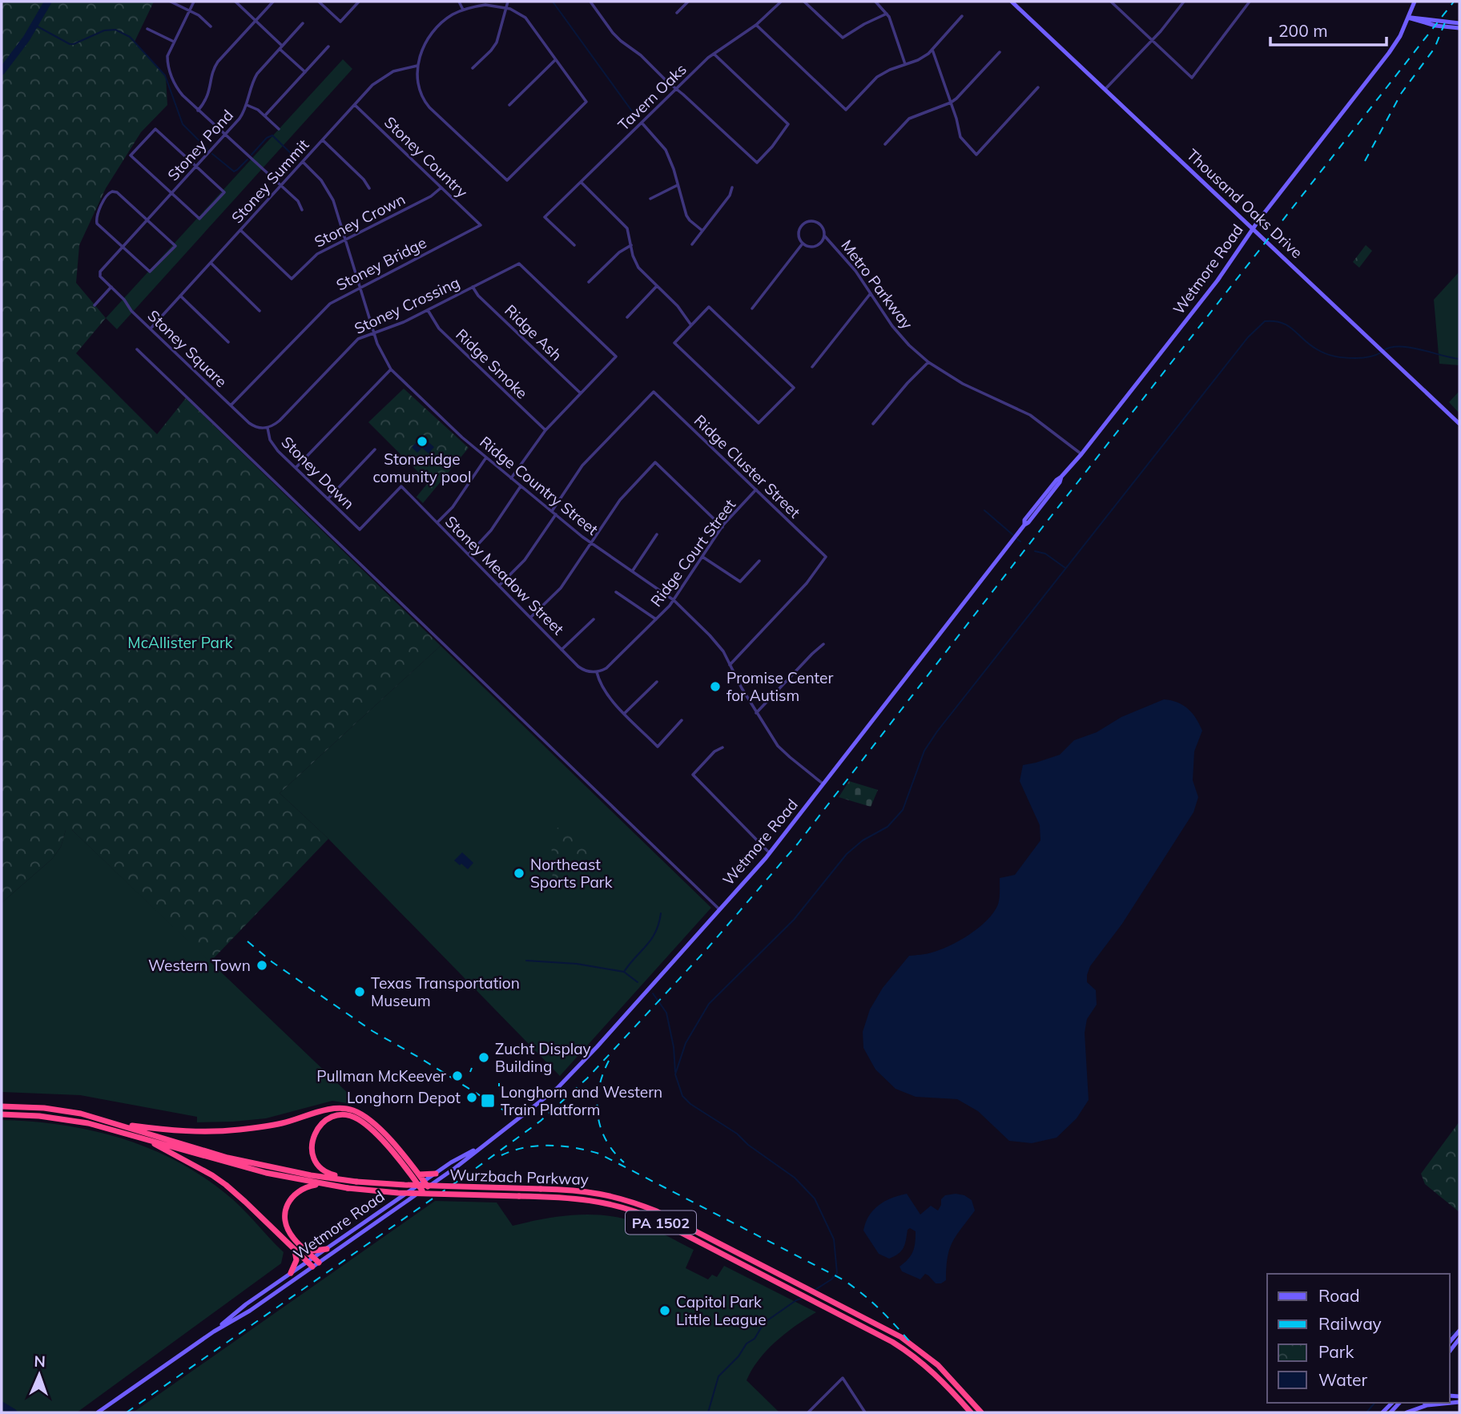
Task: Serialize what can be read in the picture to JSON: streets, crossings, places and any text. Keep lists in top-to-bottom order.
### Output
{
  "streets": {
    "highway": ["Wurzbach Parkway", "PA 1502"],
    "main road": ["Thousand Oaks Drive", "Wetmore Road"],
    "street": [
      "Tavern Oaks",
      "Stoney Pond",
      "Stoney Country",
      "Stoney Summit",
      "Stoney Crown",
      "Stoney Bridge",
      "Metro Parkway",
      "Stoney Crossing",
      "Ridge Ash",
      "Stoney Square",
      "Ridge Smoke",
      "Ridge Cluster Street",
      "Stoney Dawn",
      "Ridge Country Street",
      "Ridge Court Street",
      "Stoney Meadow Street"
    ]
  },
  "crossings": [
    ["Stoney Pond", "Stoney Square"],
    ["Stoney Country", "Stoney Summit"],
    ["Stoney Country", "Stoney Crown"],
    ["Stoney Country", "Stoney Bridge"],
    ["Stoney Summit", "Stoney Crown"],
    ["Stoney Summit", "Stoney Square"],
    ["Stoney Summit", "Ridge Country Street"],
    ["Thousand Oaks Drive", "Wetmore Road"],
    ["Stoney Crown", "Ridge Country Street"],
    ["Stoney Bridge", "Stoney Square"],
    ["Stoney Bridge", "Ridge Country Street"],
    ["Wetmore Road", "Metro Parkway"],
    ["Wetmore Road", "Ridge Country Street"],
    ["Stoney Crossing", "Ridge Ash"],
    ["Stoney Crossing", "Stoney Square"],
    ["Stoney Crossing", "Ridge Smoke"],
    ["Stoney Crossing", "Stoney Dawn"],
    ["Stoney Crossing", "Ridge Country Street"],
    ["Stoney Square", "Stoney Dawn"],
    ["Ridge Cluster Street", "Ridge Country Street"],
    ["Ridge Cluster Street", "Ridge Court Street"],
    ["Stoney Dawn", "Stoney Meadow Street"],
    ["Ridge Country Street", "Ridge Court Street"],
    ["Ridge Court Street", "Stoney Meadow Street"]
  ],
  "parks": ["McAllister Park"],
  "places": {
    "other": [
      "Stoneridge comunity pool",
      "Promise Center for Autism",
      "Northeast Sports Park",
      "Western Town",
      "Texas Transportation Museum",
      "Zucht Display Building",
      "Pullman McKeever",
      "Longhorn Depot",
      "Capitol Park Little League"
    ],
    "transit": ["Longhorn and Western Train Platform"]
  },
  "legend": [
    "Road",
    "Railway",
    "Park",
    "Water"
  ],
  "scale_bar": "200 m",
  "north": "top"
}
